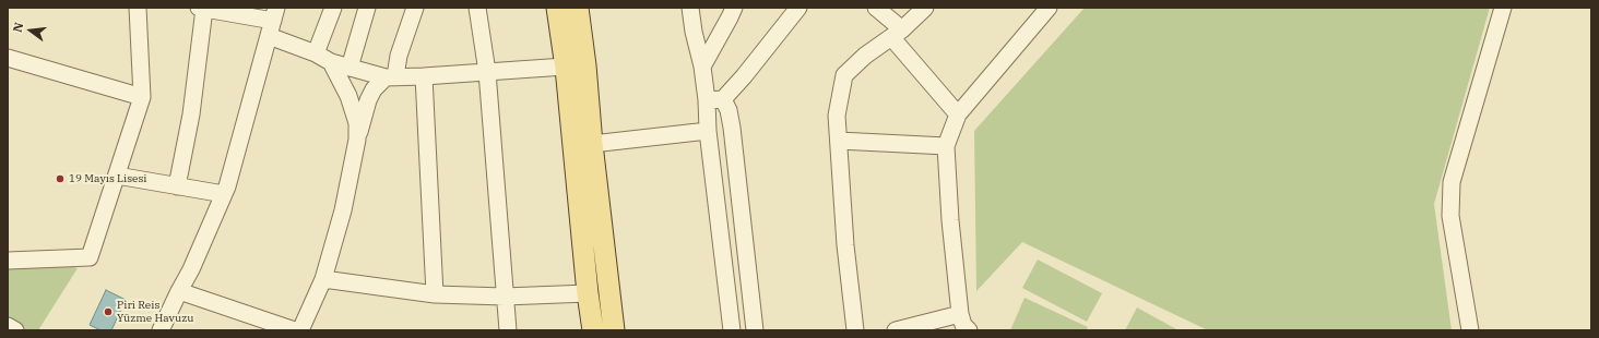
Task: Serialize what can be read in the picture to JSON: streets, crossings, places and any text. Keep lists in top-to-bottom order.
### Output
{
  "places": ["19 Mayıs Lisesi", "Piri Reis Yüzme Havuzu"],
  "north": "left"
}
